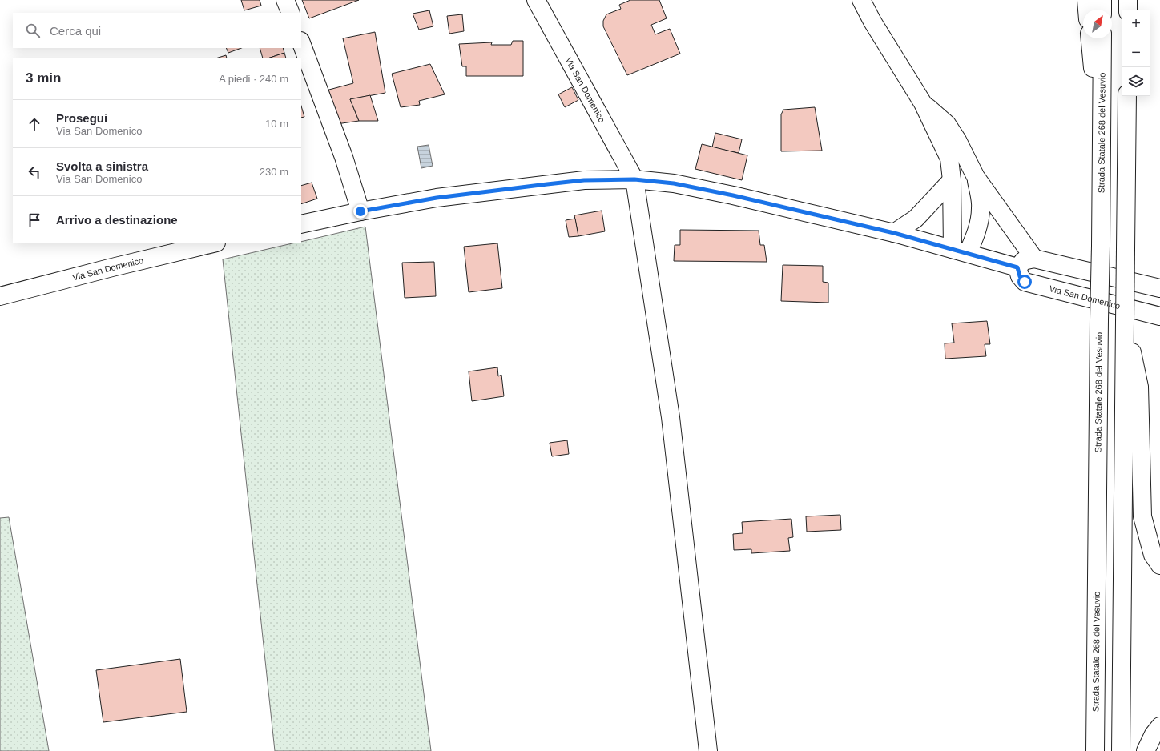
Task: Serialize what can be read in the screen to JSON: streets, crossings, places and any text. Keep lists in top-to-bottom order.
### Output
{
  "streets": {
    "main road": ["Via San Domenico", "Strada Statale 268 del Vesuvio"]
  },
  "north": "top right",
  "page": {
    "map_buttons": ["+", "−"],
    "search": "Cerca qui",
    "heading": ["3 min", "A piedi · 240 m"],
    "list": [
      ["Prosegui", "Via San Domenico", "10 m"],
      ["Svolta a sinistra", "Via San Domenico", "230 m"],
      "Arrivo a destinazione"
    ]
  }
}
